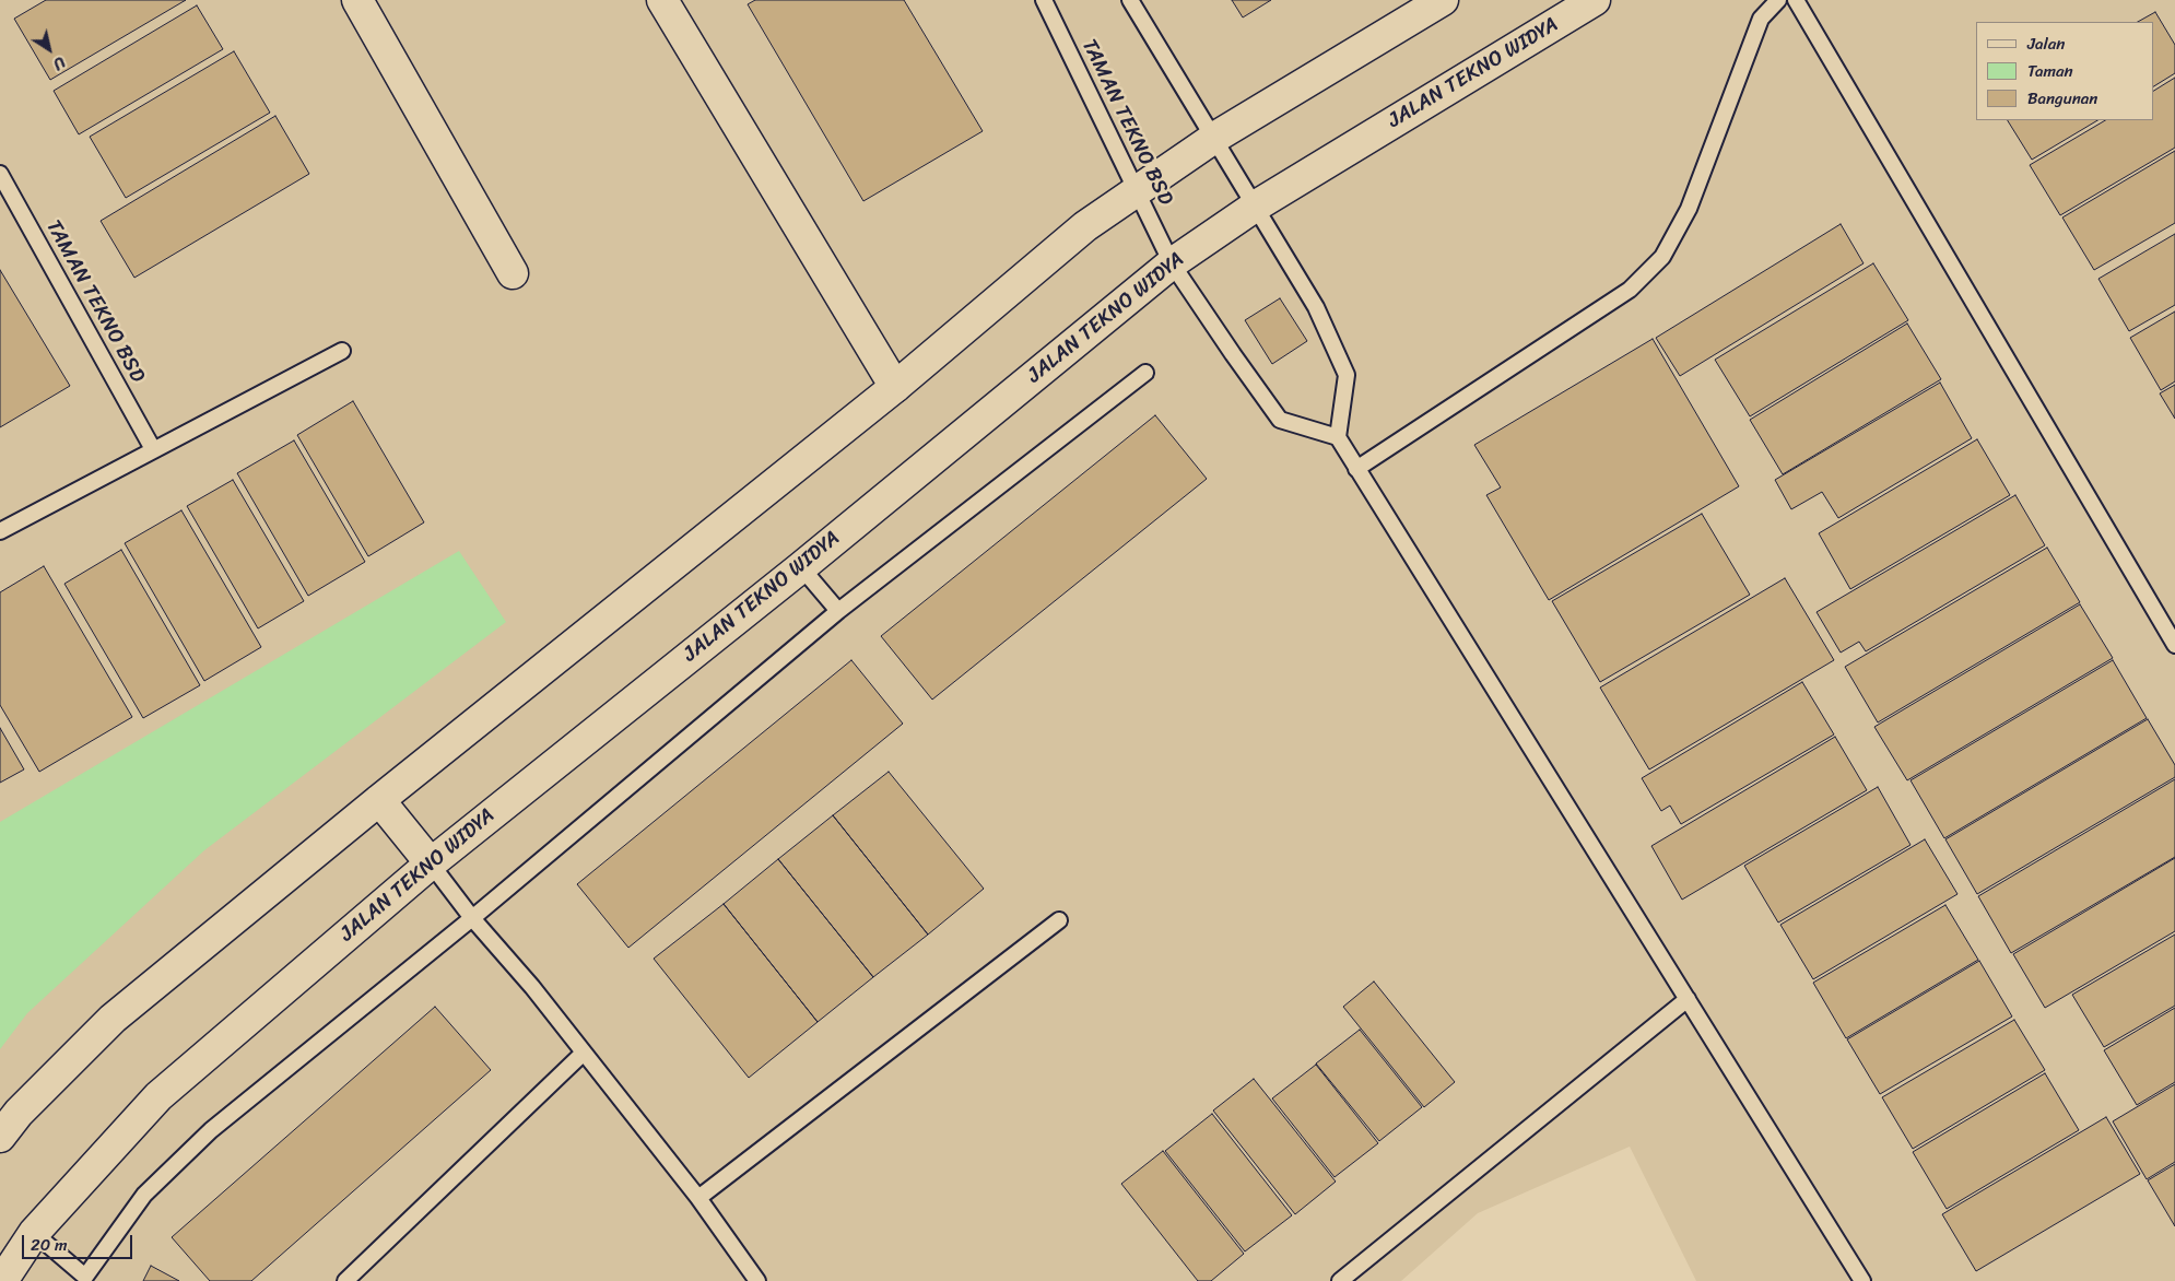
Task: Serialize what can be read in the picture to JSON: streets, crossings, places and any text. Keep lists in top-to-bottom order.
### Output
{
  "streets": {
    "main road": ["JALAN TEKNO WIDYA"],
    "lane": ["TAMAN TEKNO BSD"]
  },
  "crossings": [
    ["JALAN TEKNO WIDYA", "TAMAN TEKNO BSD"]
  ],
  "legend": ["Jalan", "Taman", "Bangunan"],
  "scale_bar": "20 m",
  "north": "bottom right"
}
